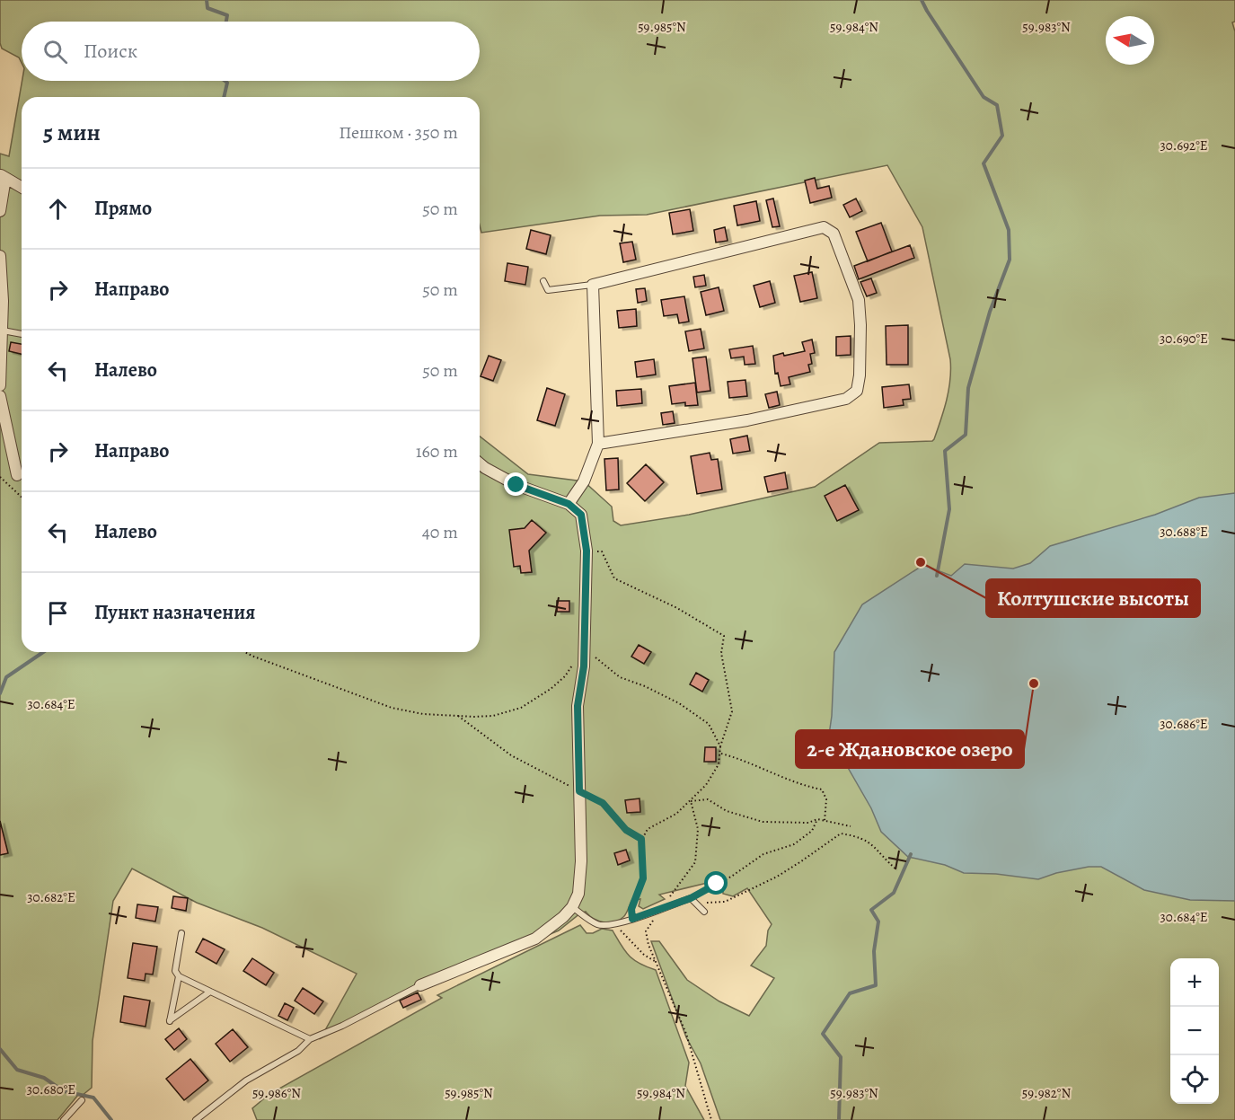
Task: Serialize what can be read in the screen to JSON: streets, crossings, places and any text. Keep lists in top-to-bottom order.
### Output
{
  "places": ["Колтушские высоты", "2-е Ждановское озеро"],
  "north": "left",
  "page": {
    "search": "Поиск",
    "heading": ["5 мин", "Пешком · 350 m"],
    "list": [
      ["Прямо", "50 m"],
      ["Направо", "50 m"],
      ["Налево", "50 m"],
      ["Направо", "160 m"],
      ["Налево", "40 m"],
      "Пункт назначения"
    ],
    "map_buttons": ["+", "−"]
  },
  "coordinates": [
    "59.985°N",
    "59.984°N",
    "59.983°N",
    "30.692°E",
    "30.690°E",
    "30.688°E",
    "30.684°E",
    "30.686°E",
    "30.682°E",
    "30.680°E",
    "59.986°N",
    "59.982°N"
  ]
}
